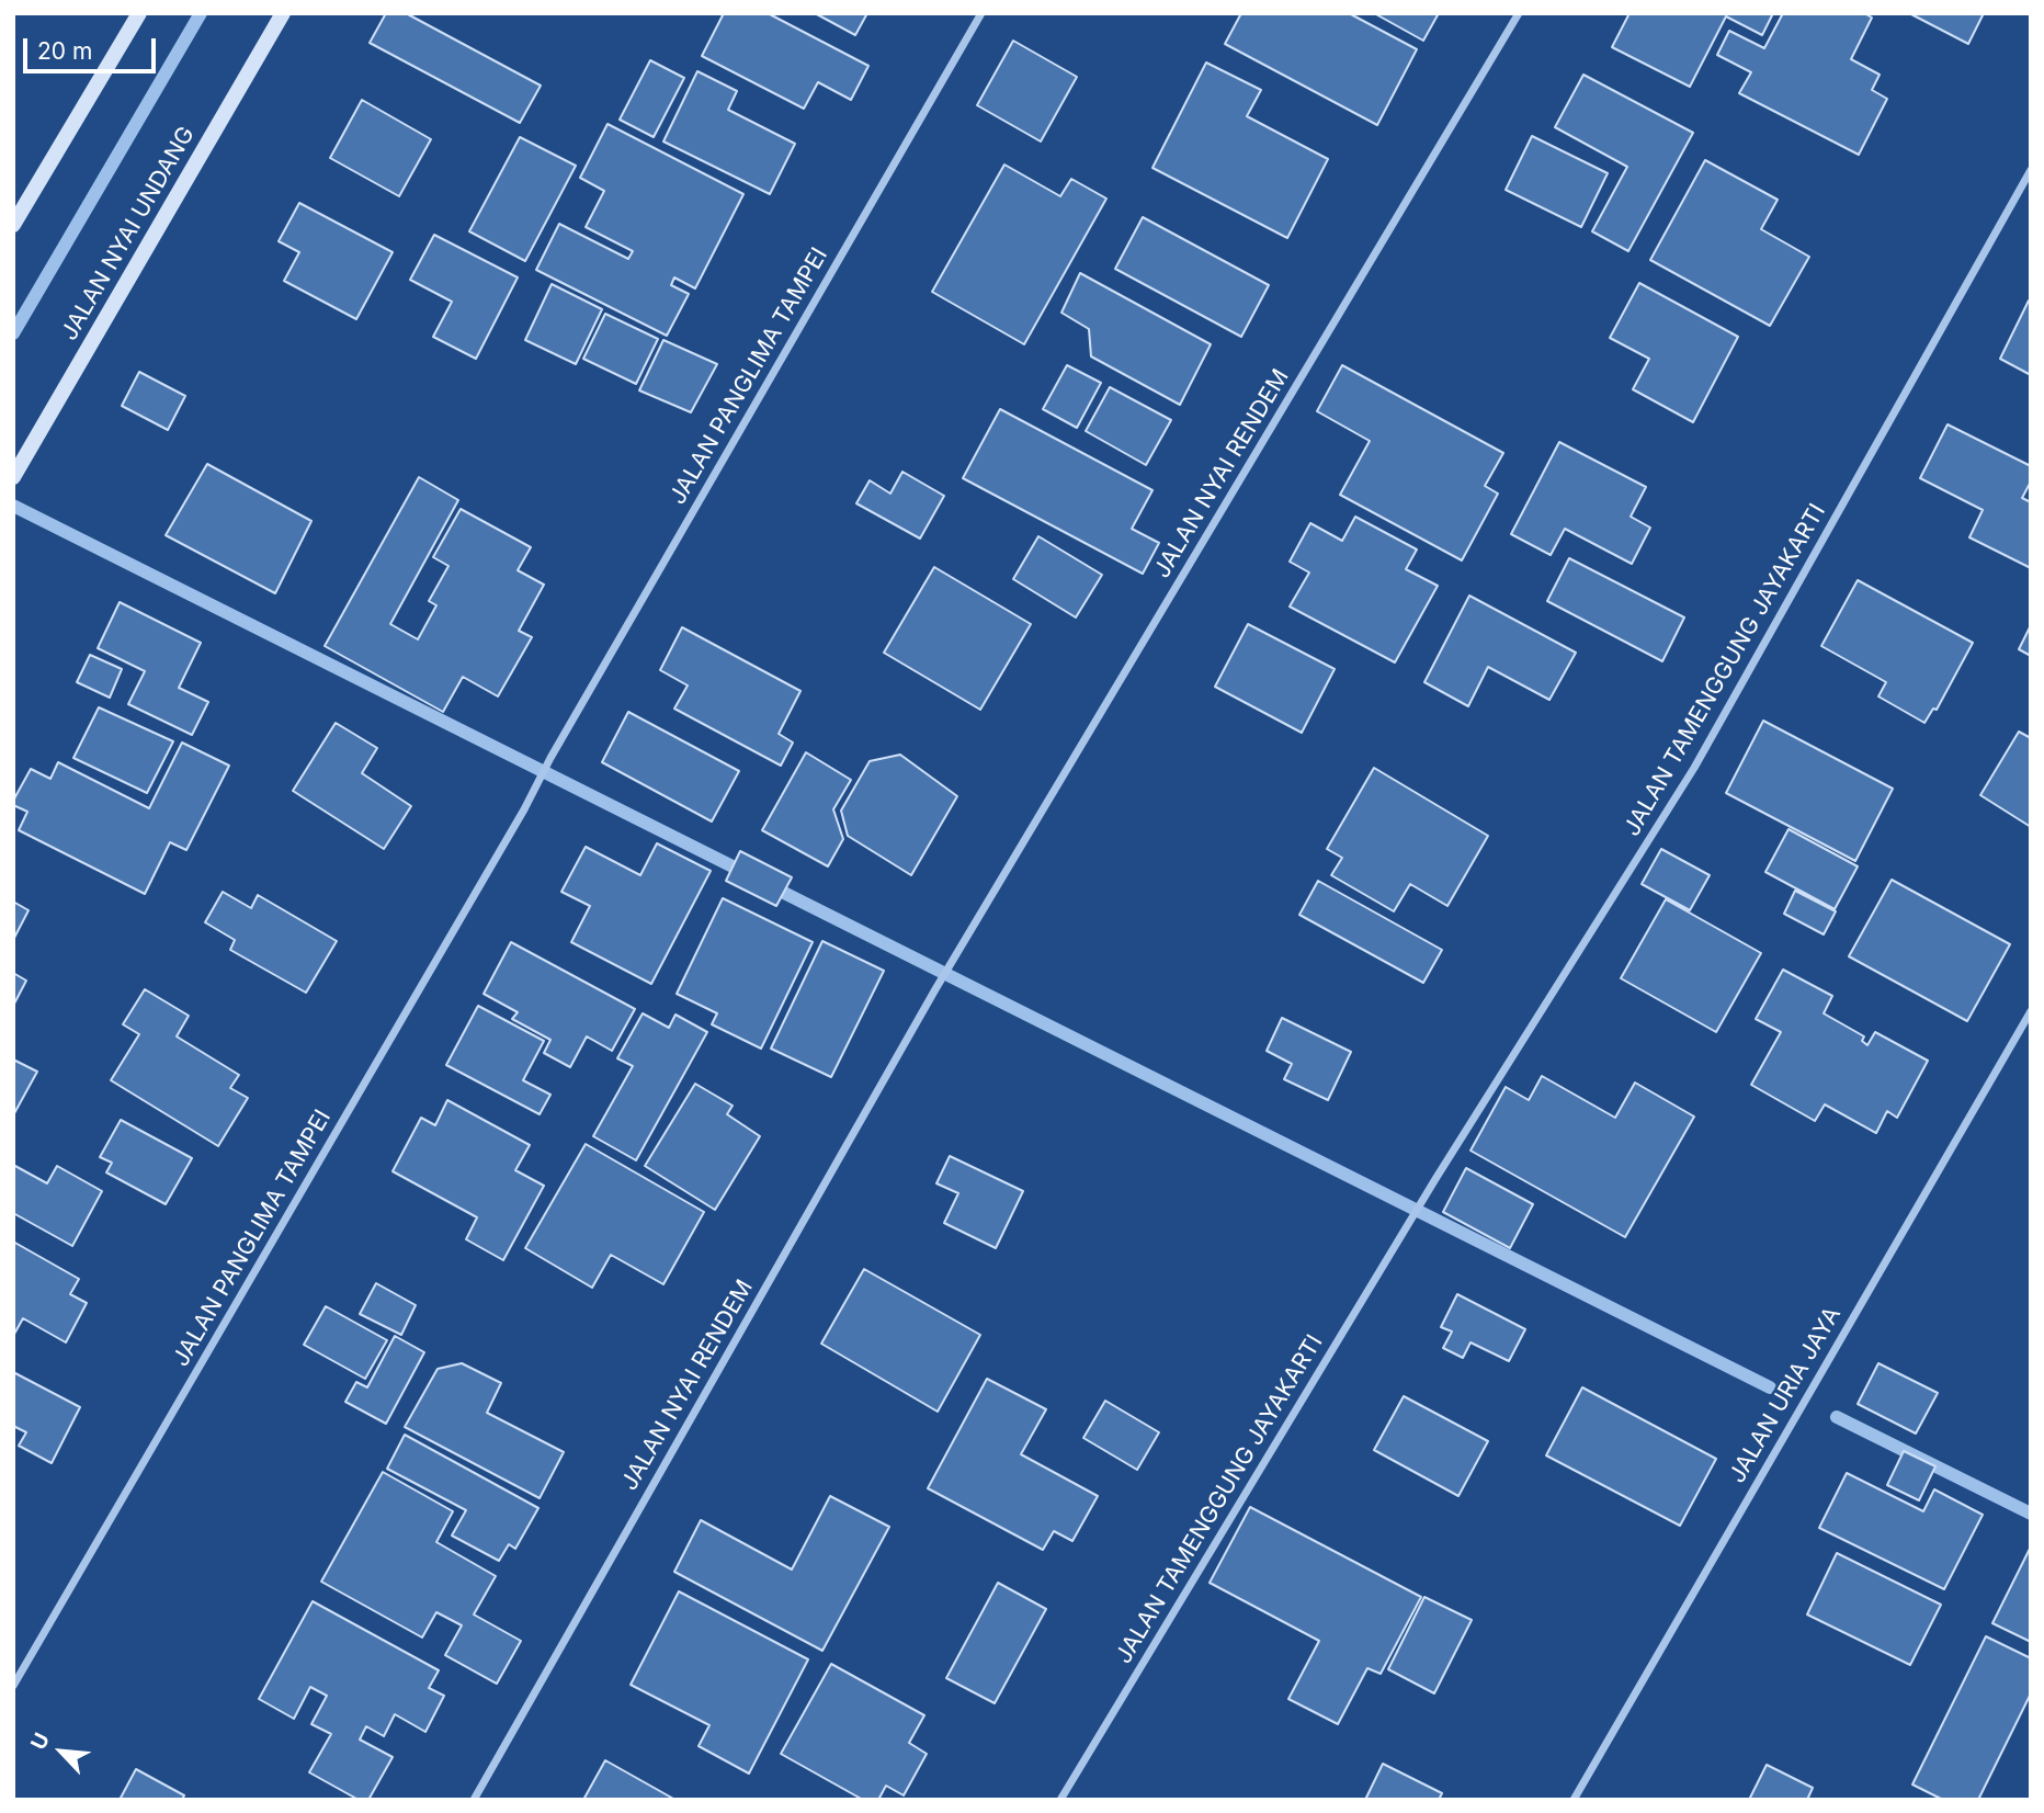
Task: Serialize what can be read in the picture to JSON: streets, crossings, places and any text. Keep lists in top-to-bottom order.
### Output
{
  "streets": {
    "street": [
      "JALAN NYAI UNDANG",
      "JALAN PANGLIMA TAMPEI",
      "JALAN NYAI RENDEM",
      "JALAN TAMENGGUNG JAYAKARTI",
      "JALAN URIA JAYA"
    ]
  },
  "scale_bar": "20 m",
  "north": "top left"
}
